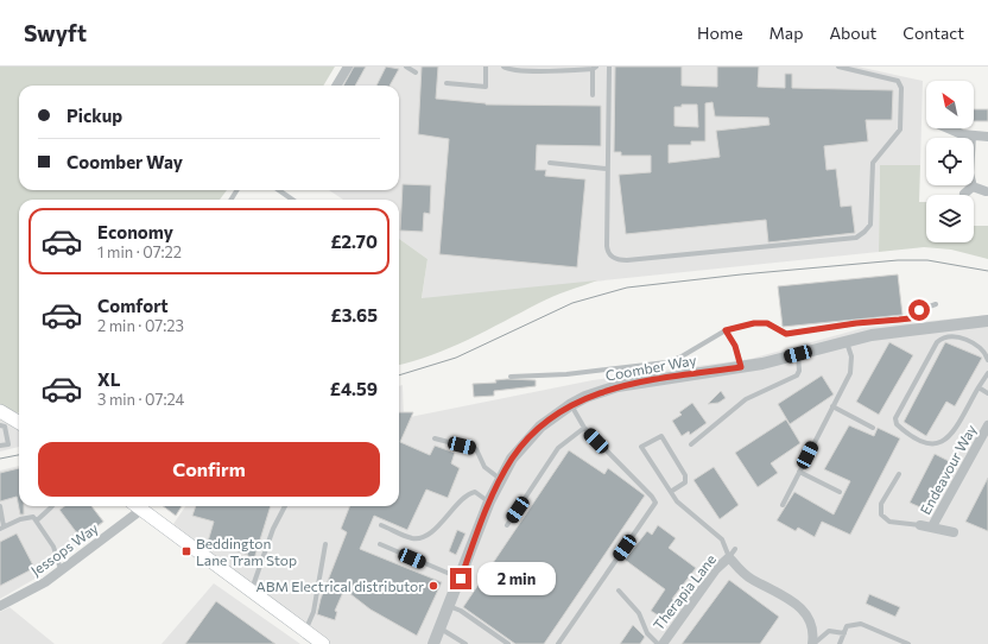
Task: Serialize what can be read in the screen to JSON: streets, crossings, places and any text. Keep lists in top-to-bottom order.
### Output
{
  "streets": {
    "street": [
      "Coomber Way",
      "Endeavour Way",
      "Jessops Way",
      "Therapia Lane"
    ]
  },
  "places": {
    "transit": ["Beddington Lane Tram Stop"],
    "other": ["ABM Electrical distributor"]
  },
  "north": "top left",
  "page": {
    "header": "Swyft",
    "nav": [
      "Home",
      "Map",
      "About",
      "Contact"
    ],
    "banner": ["Pickup", "Coomber Way"],
    "list": [
      {
        "name": "Economy",
        "note": "1 min · 07:22",
        "value": "£2.70"
      },
      {
        "name": "Comfort",
        "note": "2 min · 07:23",
        "value": "£3.65"
      },
      {
        "name": "XL",
        "note": "3 min · 07:24",
        "value": "£4.59"
      }
    ],
    "buttons": "Confirm",
    "bubble": "2 min"
  }
}
